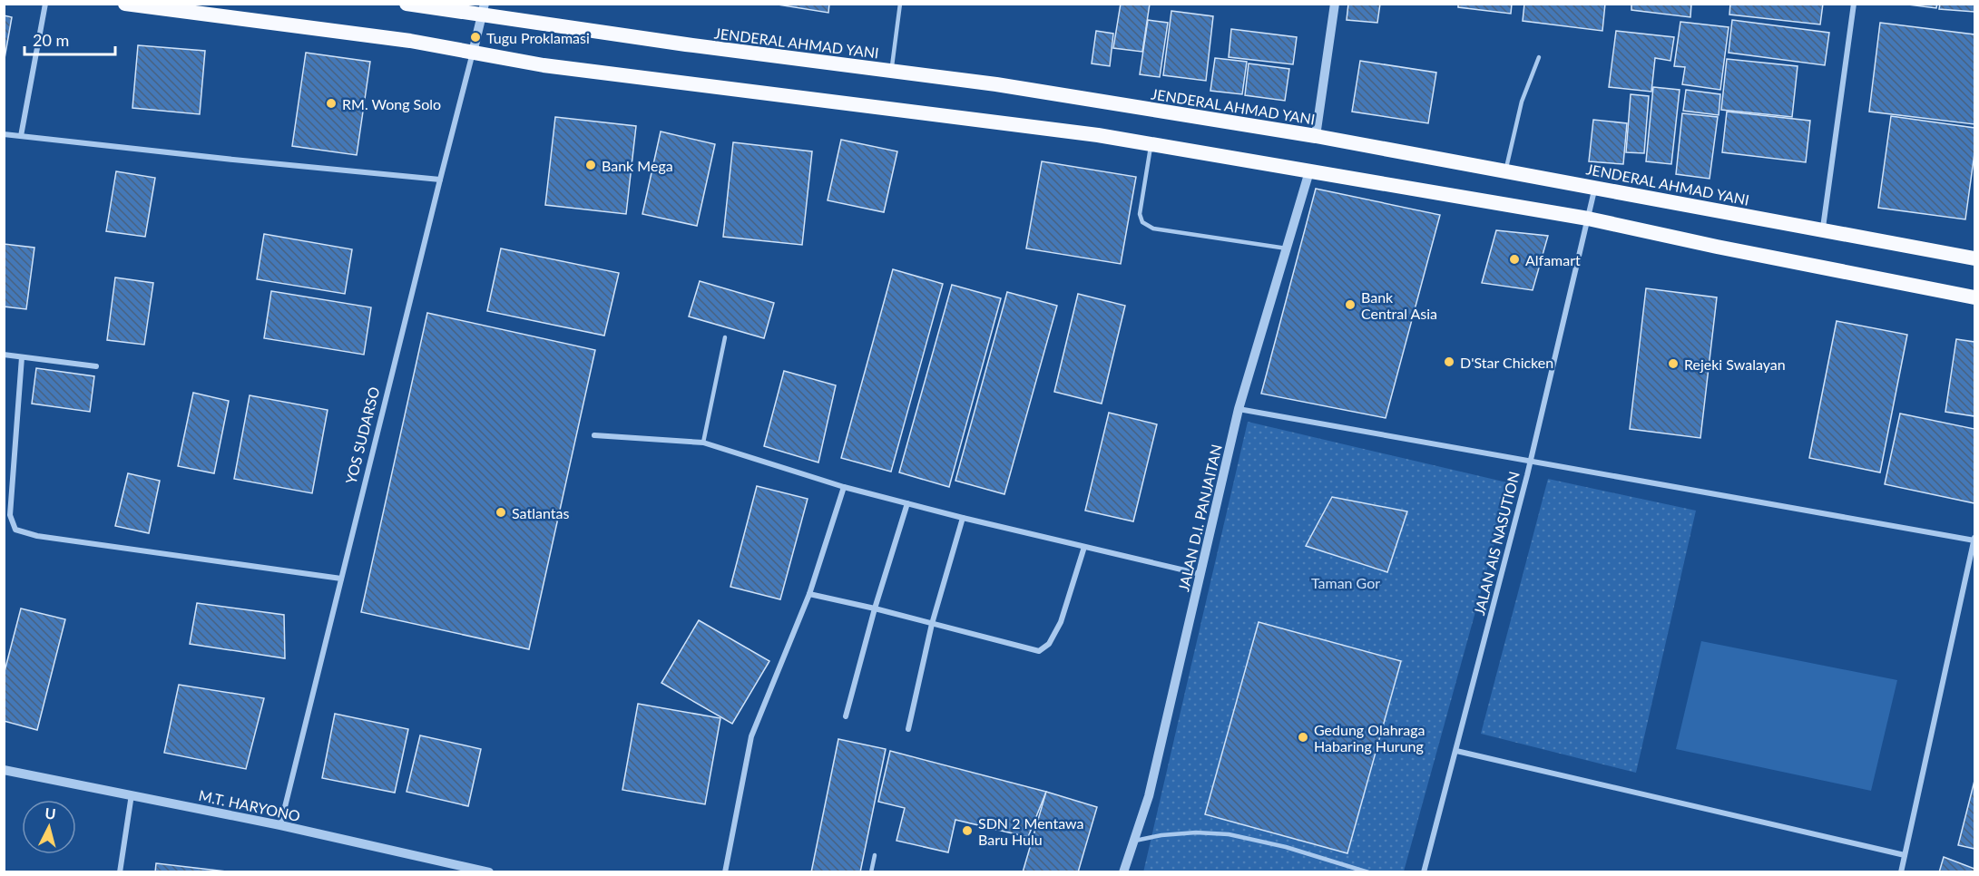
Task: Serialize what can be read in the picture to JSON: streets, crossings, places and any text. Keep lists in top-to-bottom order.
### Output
{
  "streets": {
    "highway": ["JENDERAL AHMAD YANI"],
    "street": [
      "YOS SUDARSO",
      "JALAN D.I. PANJAITAN",
      "JALAN AIS NASUTION",
      "M.T. HARYONO"
    ]
  },
  "crossings": [
    ["JENDERAL AHMAD YANI", "JALAN AIS NASUTION"],
    ["YOS SUDARSO", "M.T. HARYONO"]
  ],
  "parks": ["Taman Gor"],
  "places": [
    "Tugu Proklamasi",
    "RM. Wong Solo",
    "Bank Mega",
    "Alfamart",
    "Bank Central Asia",
    "D'Star Chicken",
    "Rejeki Swalayan",
    "Satlantas",
    "Gedung Olahraga Habaring Hurung",
    "SDN 2 Mentawa Baru Hulu"
  ],
  "scale_bar": "20 m",
  "north": "top"
}
